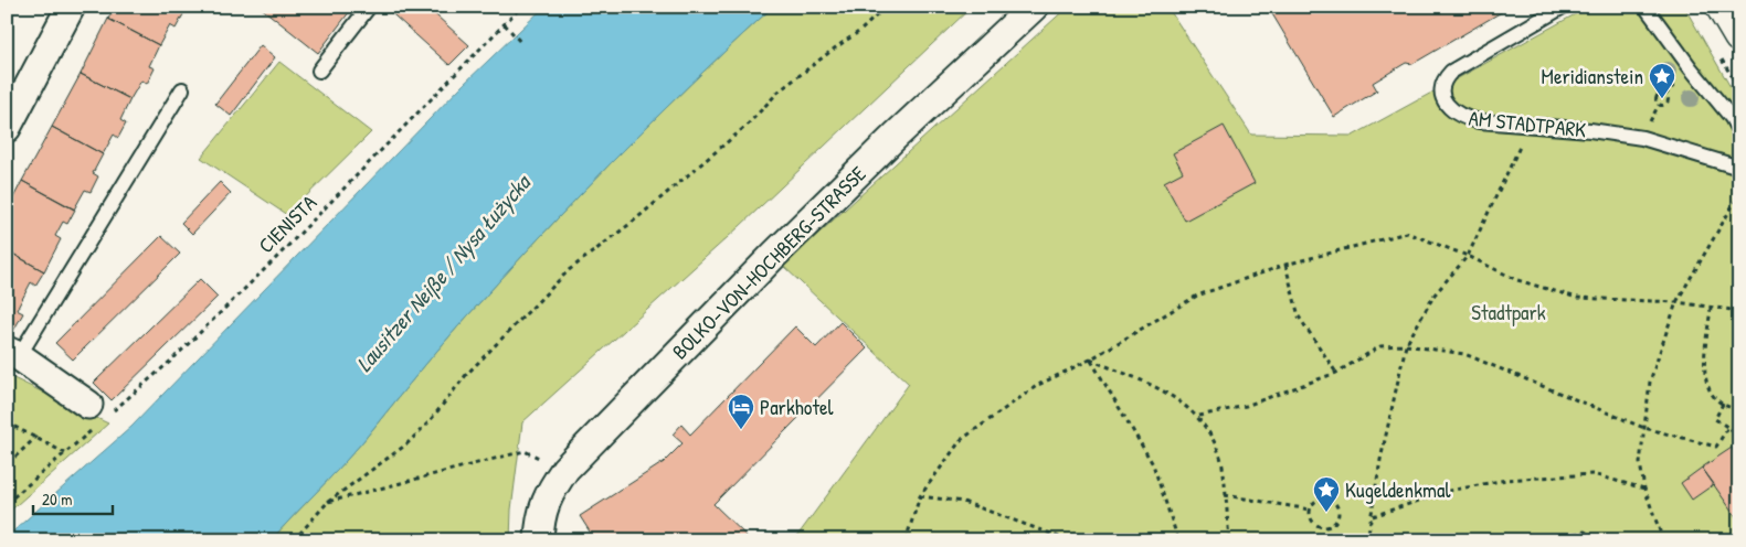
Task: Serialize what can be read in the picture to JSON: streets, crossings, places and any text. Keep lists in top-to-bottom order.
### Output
{
  "streets": {
    "street": ["BOLKO-VON-HOCHBERG-STRASSE"],
    "lane": ["AM STADTPARK"],
    "path": ["CIENISTA"]
  },
  "water": ["Lausitzer Neiße / Nysa Łużycka"],
  "parks": ["Stadtpark"],
  "places": {
    "place": ["Meridianstein", "Kugeldenkmal"],
    "hotel": ["Parkhotel"]
  },
  "scale_bar": "20 m"
}
